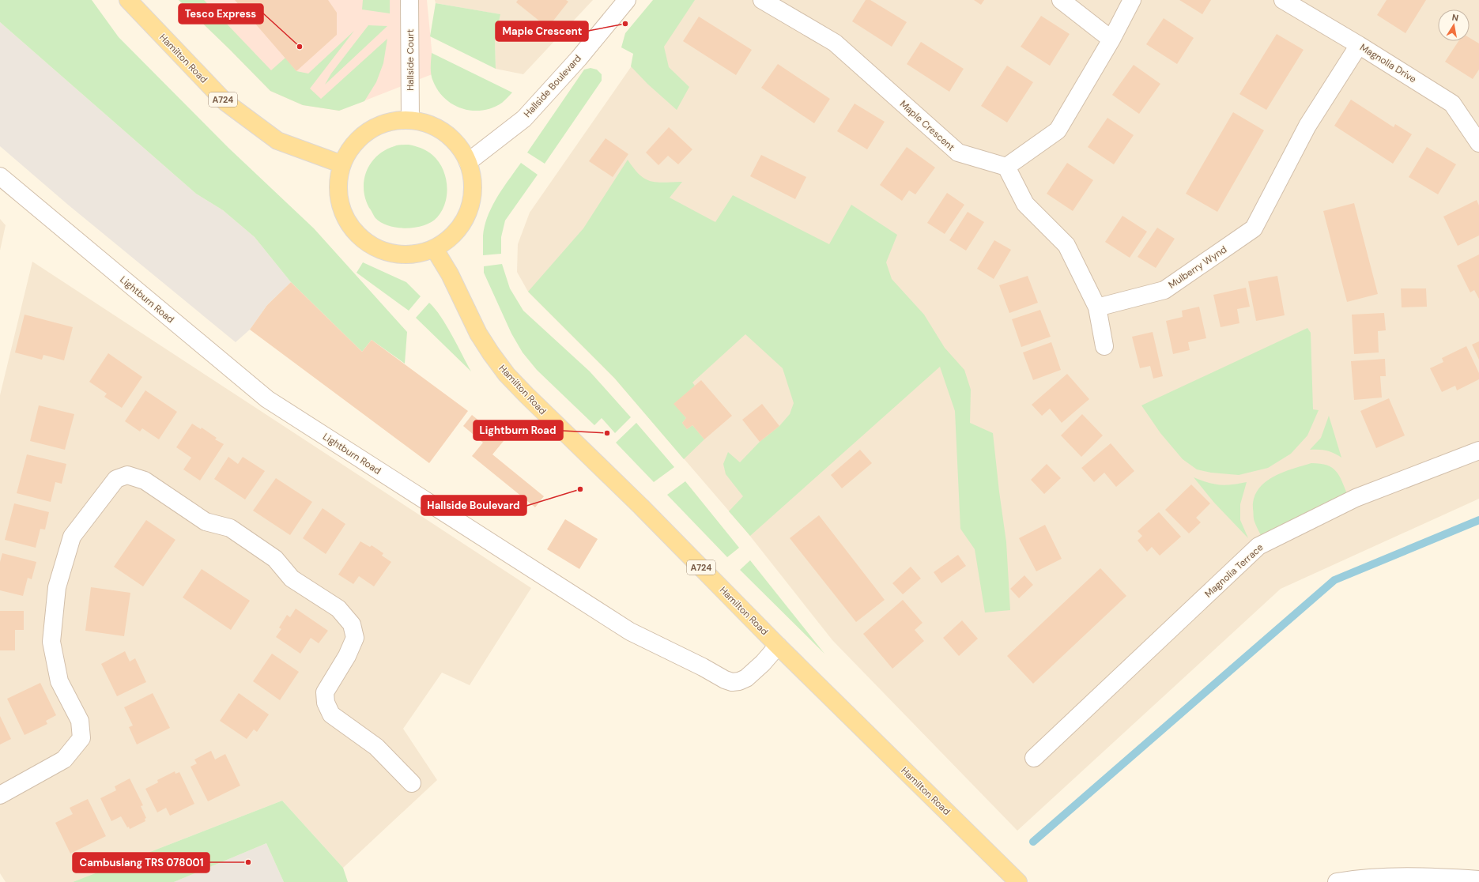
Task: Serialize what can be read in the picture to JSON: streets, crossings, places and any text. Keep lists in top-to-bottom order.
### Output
{
  "streets": {
    "main road": ["Hamilton Road", "A724"],
    "street": [
      "Hallside Court",
      "Magnolia Drive",
      "Hallside Boulevard",
      "Maple Crescent",
      "Mulberry Wynd",
      "Lightburn Road",
      "Magnolia Terrace"
    ]
  },
  "crossings": [
    ["Hamilton Road", "Lightburn Road"],
    ["Magnolia Drive", "Mulberry Wynd"]
  ],
  "places": [
    "Maple Crescent",
    "Tesco Express",
    "Lightburn Road",
    "Hallside Boulevard",
    "Cambuslang TRS 078001"
  ],
  "north": "top"
}
